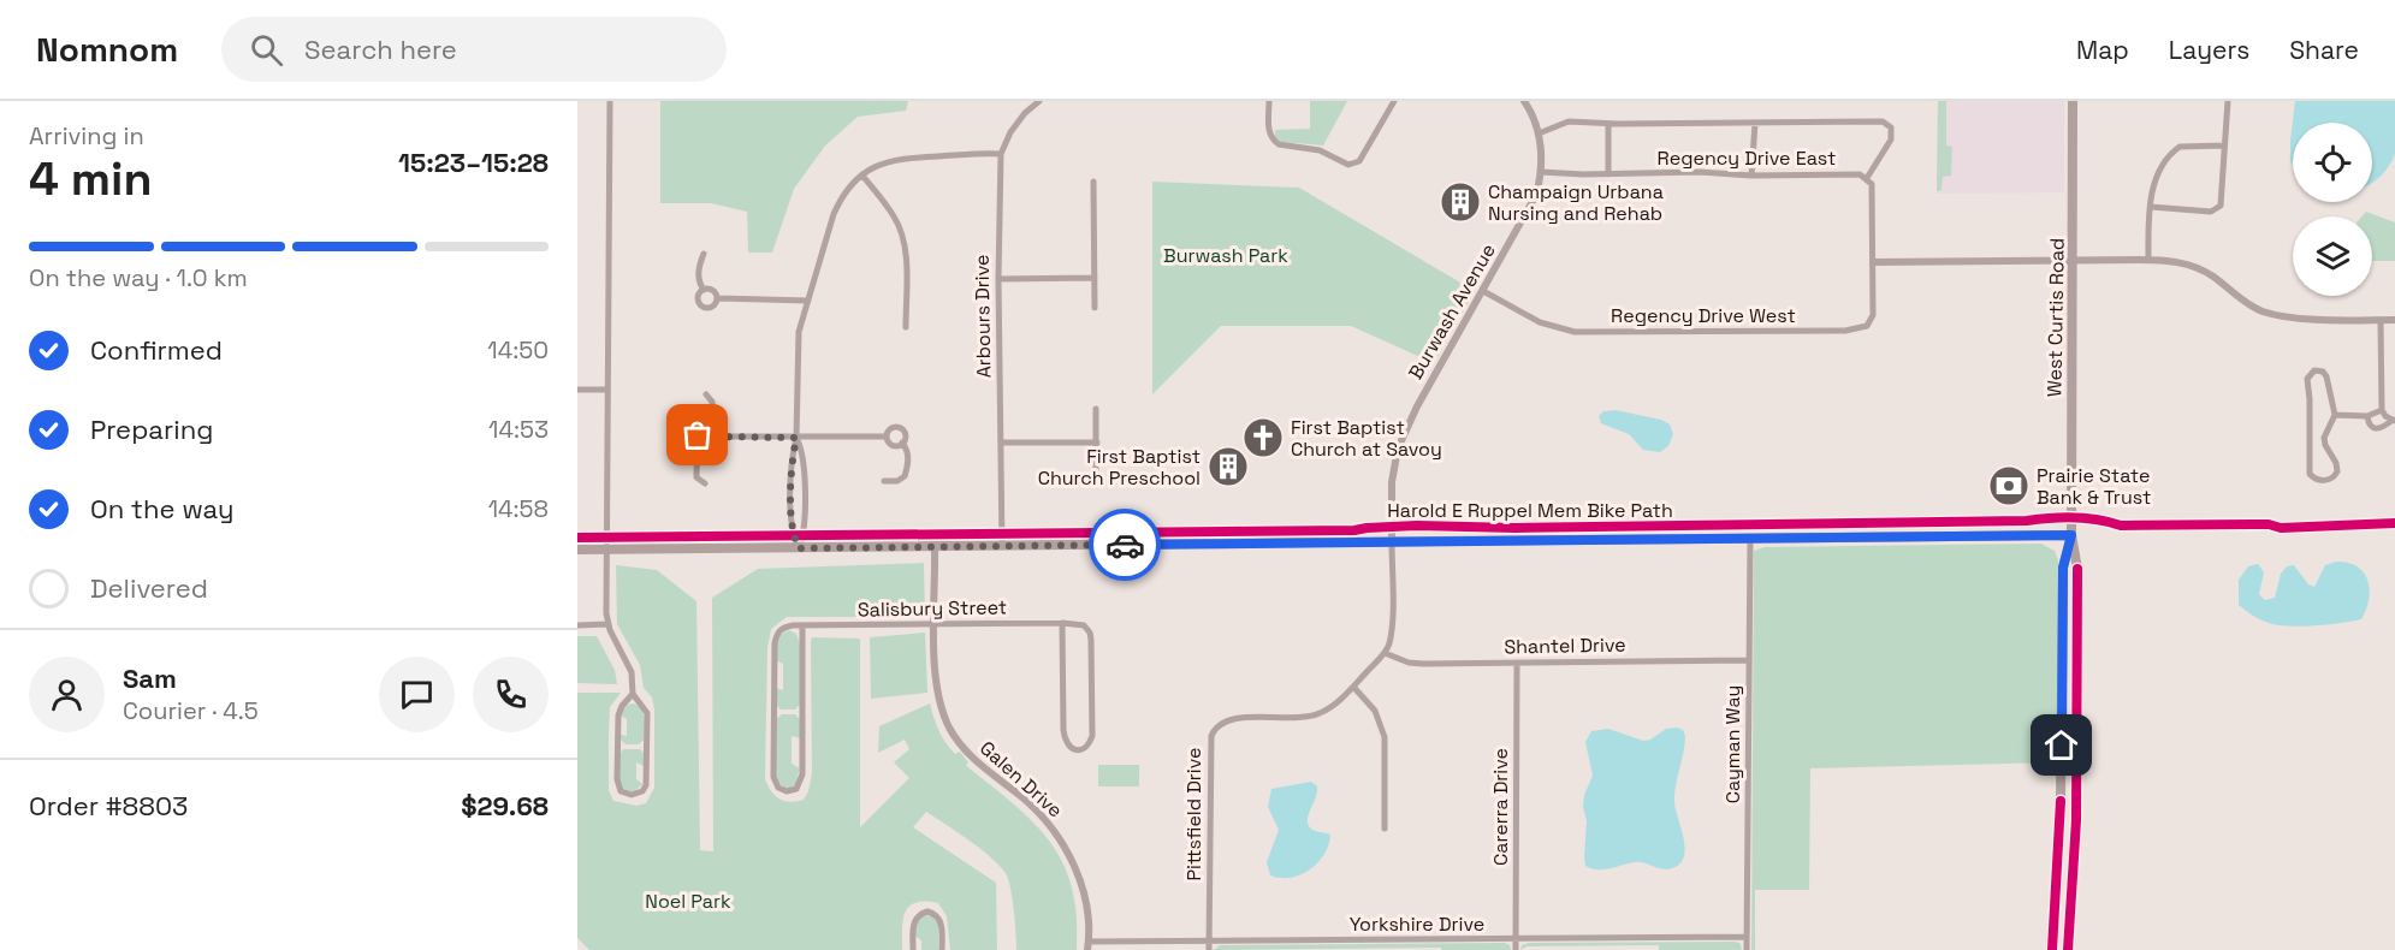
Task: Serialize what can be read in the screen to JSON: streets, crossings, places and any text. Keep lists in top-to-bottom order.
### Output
{
  "streets": {
    "main road": ["West Curtis Road"],
    "street": [
      "Regency Drive East",
      "Burwash Avenue",
      "Regency Drive West",
      "Arbours Drive",
      "Salisbury Street",
      "Shantel Drive",
      "Cayman Way",
      "Galen Drive",
      "Carerra Drive",
      "Pittsfield Drive",
      "Yorkshire Drive"
    ],
    "cycle path": ["Harold E Ruppel Mem Bike Path"]
  },
  "crossings": [
    ["Regency Drive East", "Burwash Avenue"],
    ["Burwash Avenue", "Regency Drive West"],
    ["Salisbury Street", "Galen Drive"],
    ["Shantel Drive", "Cayman Way"],
    ["Shantel Drive", "Carerra Drive"],
    ["Shantel Drive", "Pittsfield Drive"],
    ["Cayman Way", "Yorkshire Drive"],
    ["Galen Drive", "Yorkshire Drive"],
    ["Carerra Drive", "Yorkshire Drive"],
    ["Pittsfield Drive", "Yorkshire Drive"]
  ],
  "parks": ["Burwash Park", "Noel Park"],
  "places": {
    "building": ["Champaign Urbana Nursing and Rehab", "First Baptist Church Preschool"],
    "church": ["First Baptist Church at Savoy"],
    "bank": ["Prairie State Bank & Trust"]
  },
  "page": {
    "header": "Nomnom",
    "search": "Search here",
    "nav": ["Map", "Layers", "Share"],
    "heading": ["4 min", "Arriving in", "15:23–15:28"],
    "panel": [
      "Sam",
      "Courier · 4.5",
      "Order #8803",
      "$29.68"
    ],
    "bar": "On the way · 1.0 km",
    "list": [
      ["Confirmed", "14:50"],
      ["Preparing", "14:53"],
      ["On the way", "14:58"],
      "Delivered"
    ]
  }
}
